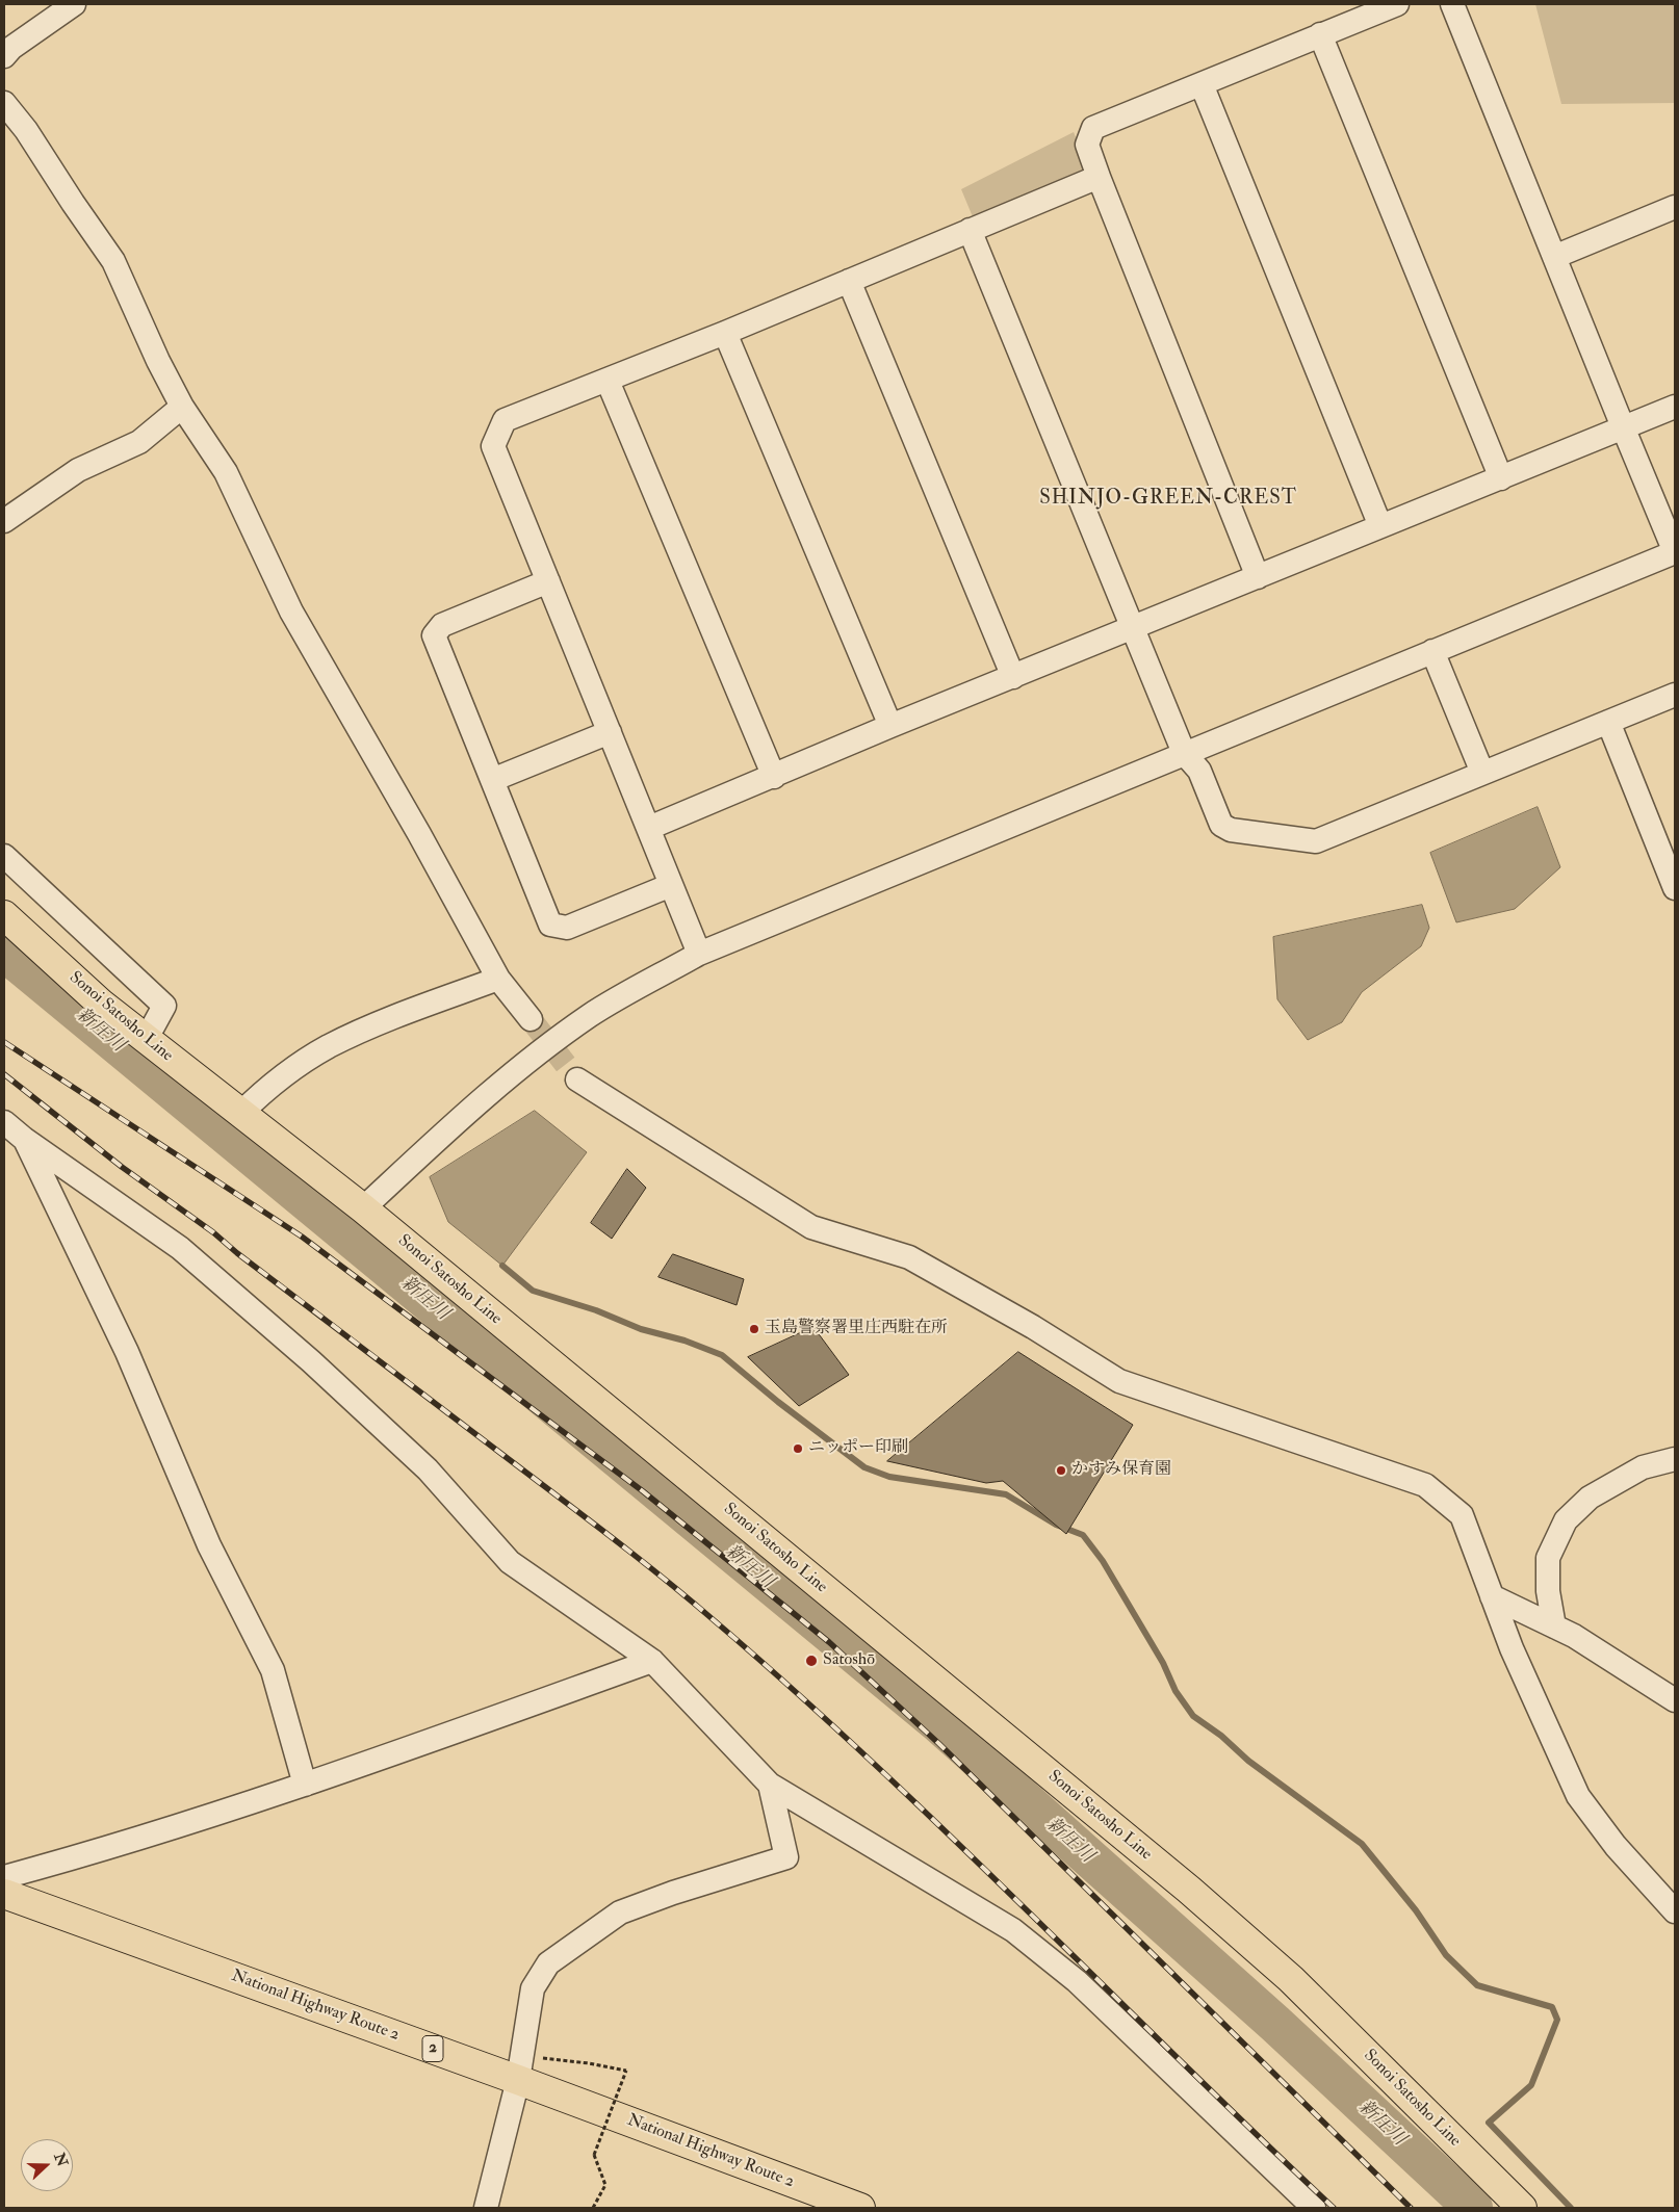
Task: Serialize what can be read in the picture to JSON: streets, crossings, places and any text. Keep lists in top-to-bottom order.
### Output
{
  "streets": {
    "main road": ["Sonoi Satosho Line", "National Highway Route 2", "2"]
  },
  "districts": ["SHINJO-GREEN-CREST"],
  "water": ["新圧川"],
  "places": [
    "玉島警察署里庄西駐在所",
    "ニッポー印刷",
    "かすみ保育園",
    "Satoshō"
  ],
  "north": "right"
}
